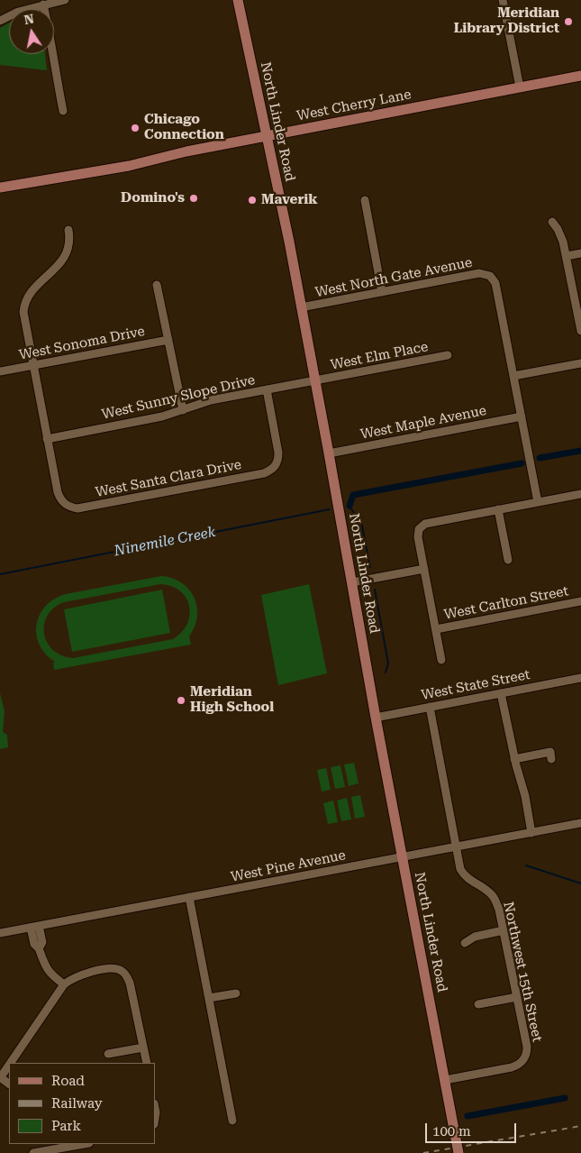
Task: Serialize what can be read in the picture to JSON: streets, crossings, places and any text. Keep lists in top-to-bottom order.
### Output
{
  "streets": {
    "main road": ["West Cherry Lane", "North Linder Road"],
    "street": [
      "West North Gate Avenue",
      "West Sonoma Drive",
      "West Elm Place",
      "West Sunny Slope Drive",
      "West Maple Avenue",
      "West Santa Clara Drive",
      "West Carlton Street",
      "West State Street",
      "West Pine Avenue",
      "Northwest 15th Street"
    ]
  },
  "crossings": [
    ["West Cherry Lane", "North Linder Road"],
    ["North Linder Road", "West North Gate Avenue"],
    ["North Linder Road", "West Elm Place"],
    ["North Linder Road", "West Sunny Slope Drive"],
    ["North Linder Road", "West Maple Avenue"],
    ["North Linder Road", "West State Street"],
    ["North Linder Road", "West Pine Avenue"],
    ["North Linder Road", "Northwest 15th Street"],
    ["West Elm Place", "West Sunny Slope Drive"],
    ["West Sunny Slope Drive", "West Santa Clara Drive"],
    ["West State Street", "Northwest 15th Street"],
    ["West Pine Avenue", "Northwest 15th Street"]
  ],
  "water": ["Ninemile Creek"],
  "places": [
    "Meridian Library District",
    "Chicago Connection",
    "Domino's",
    "Maverik",
    "Meridian High School"
  ],
  "legend": ["Road", "Railway", "Park"],
  "scale_bar": "100 m",
  "north": "top"
}
